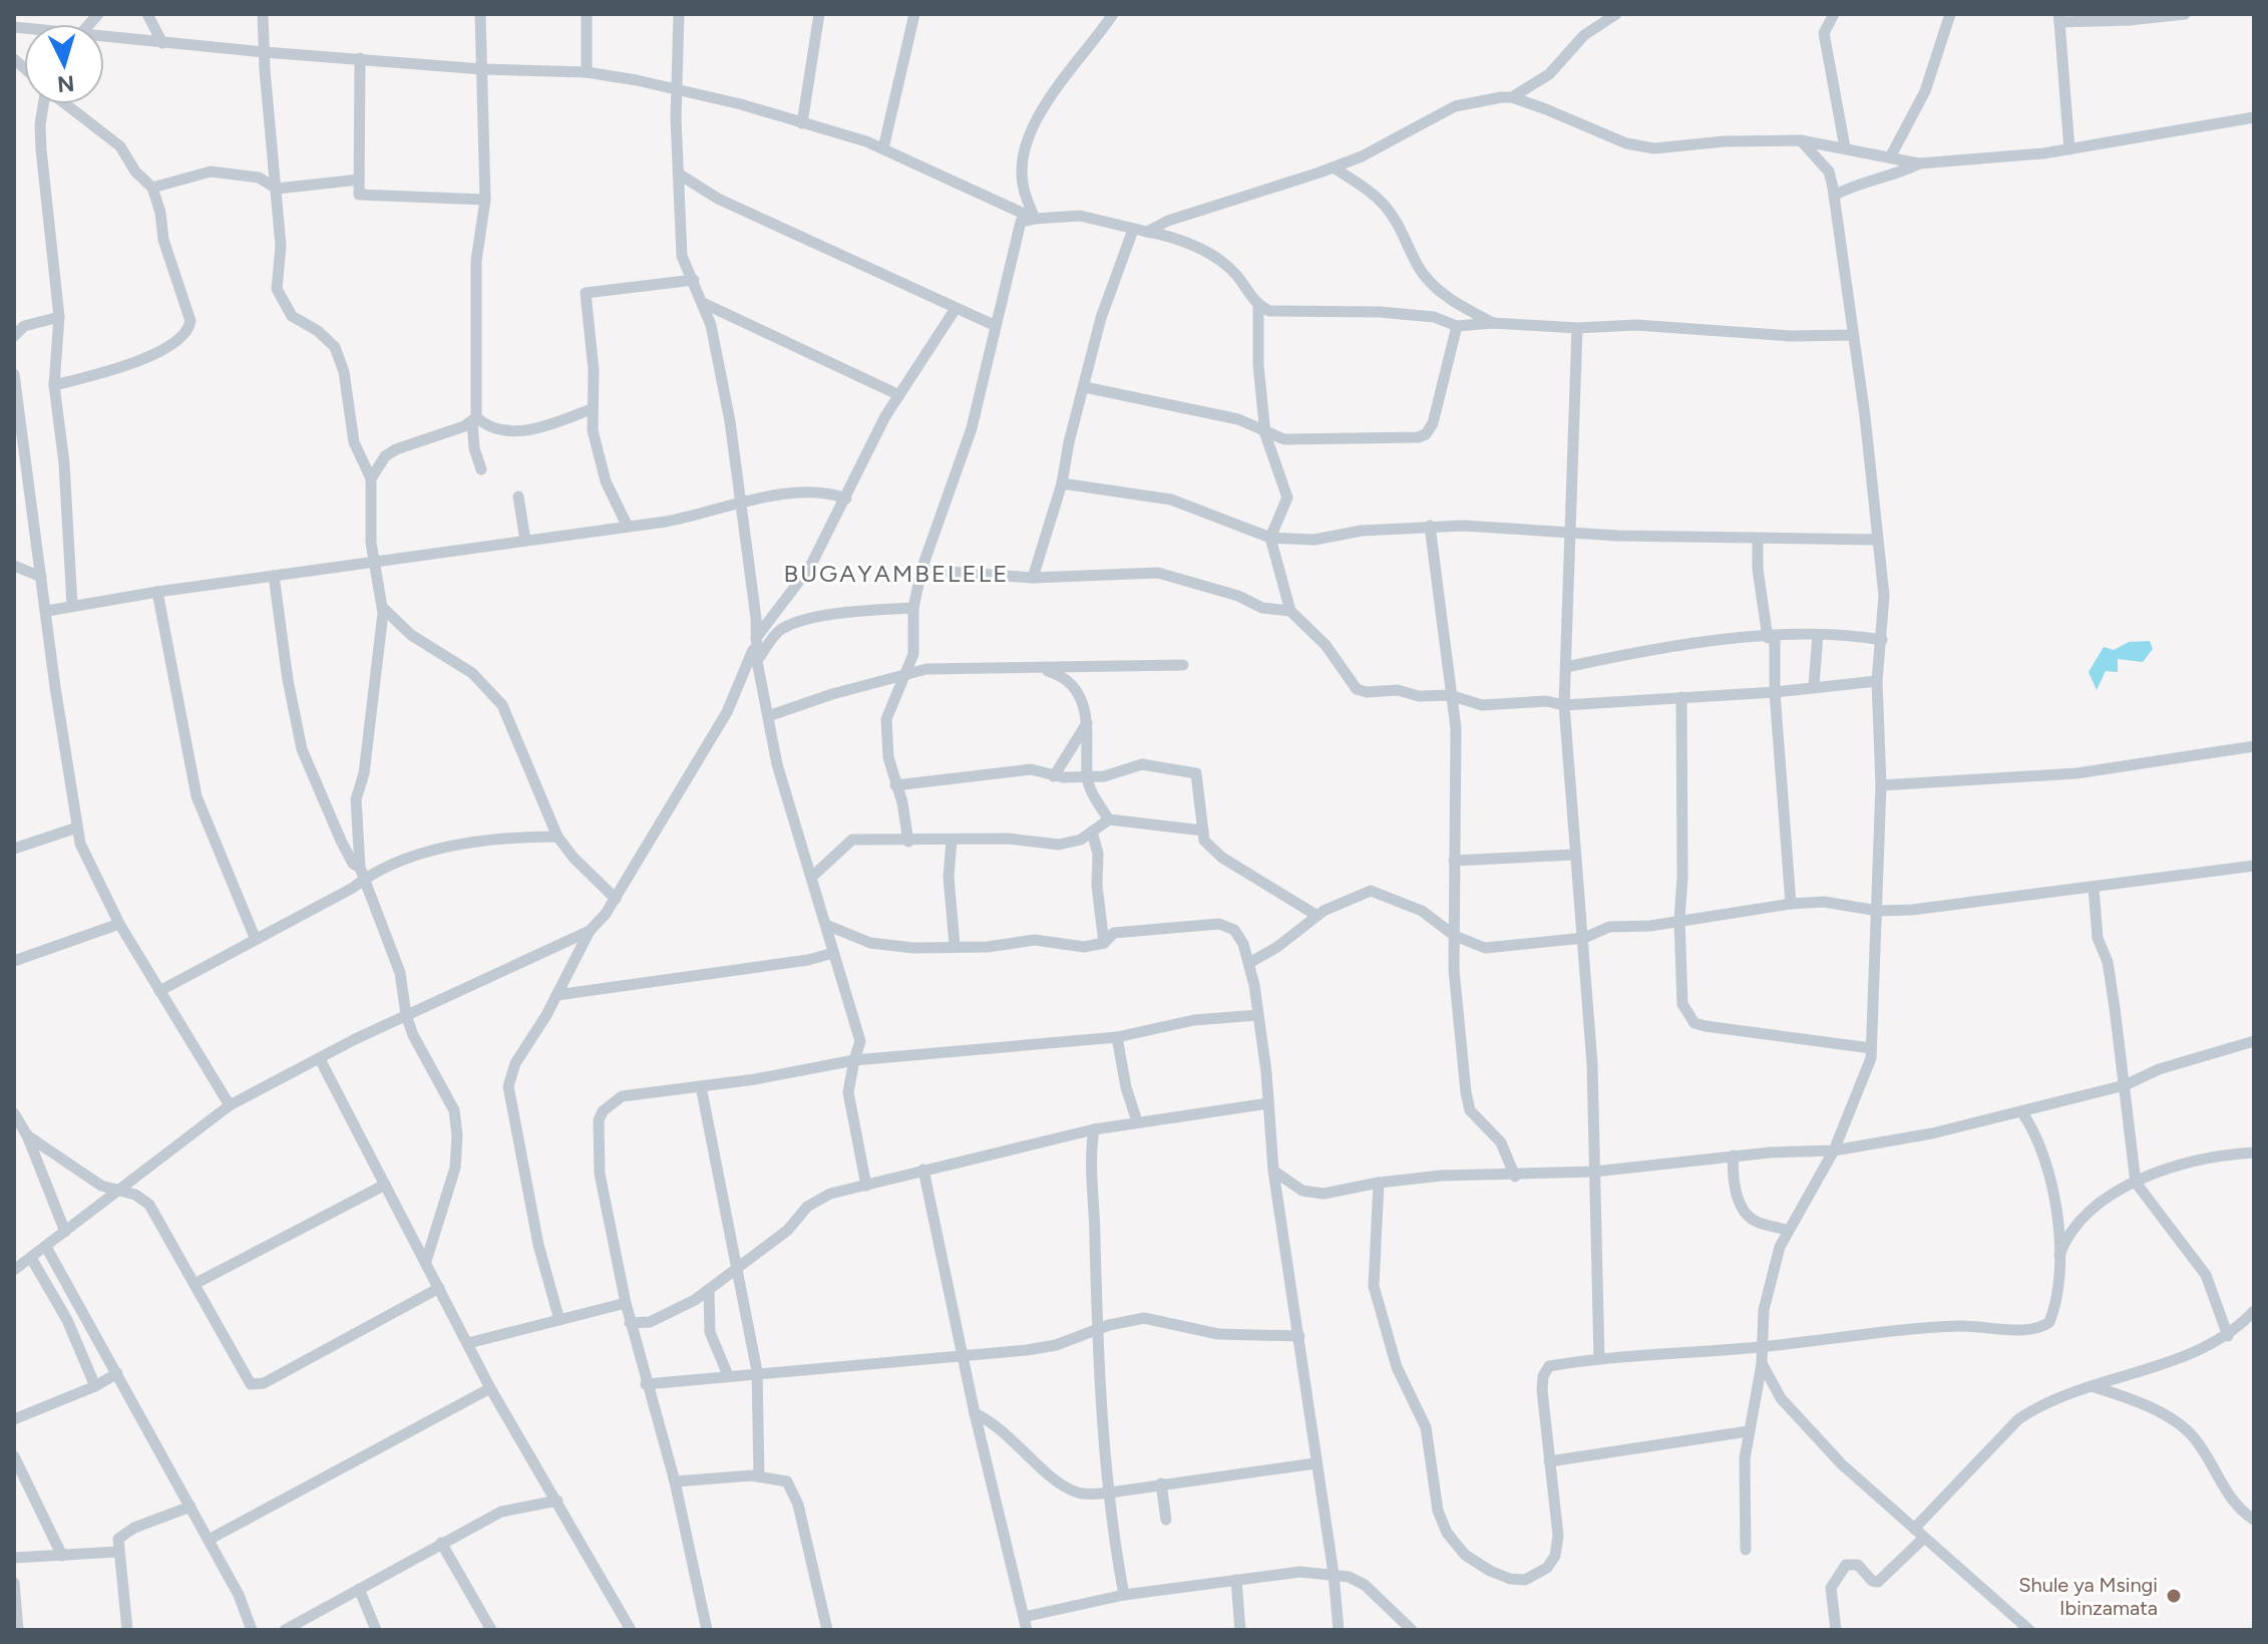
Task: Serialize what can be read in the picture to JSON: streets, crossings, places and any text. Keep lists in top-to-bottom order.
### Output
{
  "districts": ["BUGAYAMBELELE"],
  "places": ["Shule ya Msingi Ibinzamata"],
  "north": "bottom"
}
